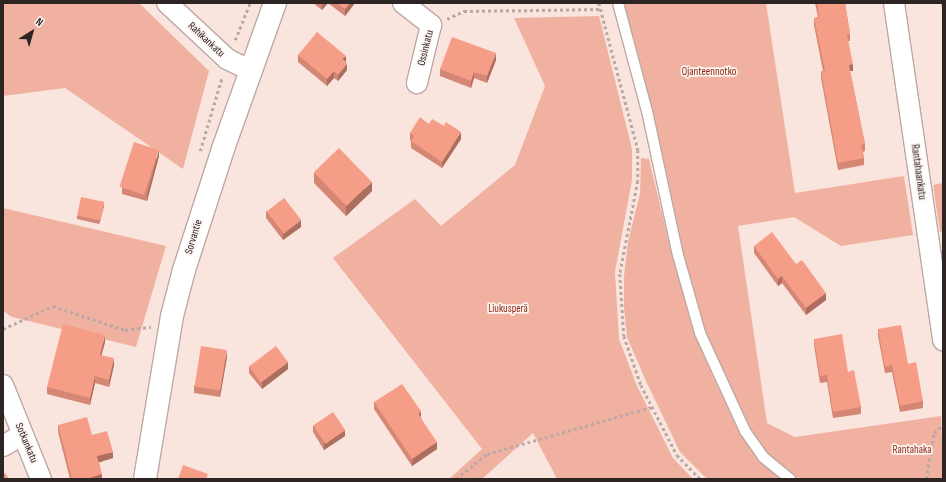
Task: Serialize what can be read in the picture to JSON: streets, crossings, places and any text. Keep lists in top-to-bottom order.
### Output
{
  "streets": {
    "main road": ["Sorvantie"],
    "street": [
      "Rahikankatu",
      "Ossinkatu",
      "Rantahaankatu",
      "Sotkankatu"
    ]
  },
  "crossings": [
    ["Rahikankatu", "Sorvantie"]
  ],
  "parks": ["Ojanteennotko", "Liukusperä", "Rantahaka"],
  "north": "top right"
}
